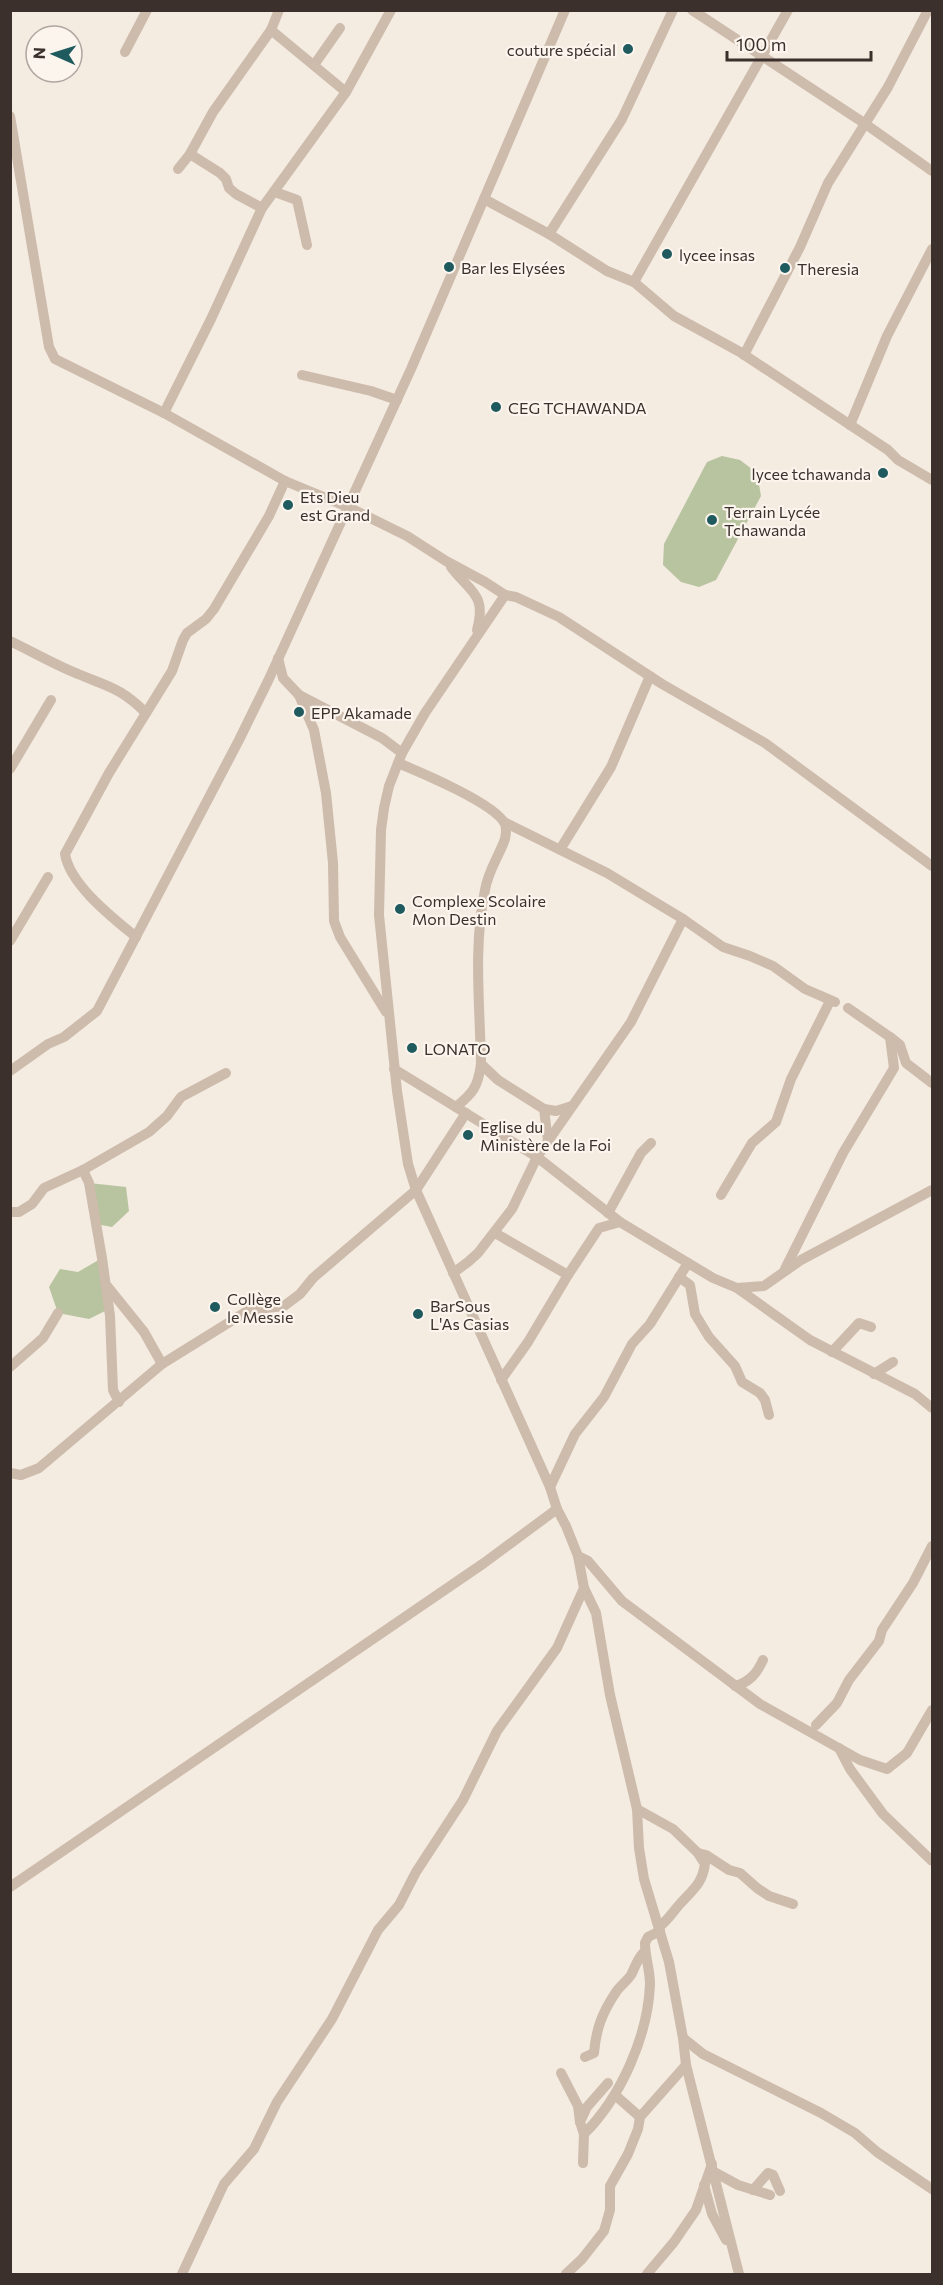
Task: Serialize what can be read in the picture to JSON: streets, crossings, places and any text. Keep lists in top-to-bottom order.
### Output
{
  "places": [
    "couture spécial",
    "lycee insas",
    "Bar les Elysées",
    "Theresia",
    "CEG TCHAWANDA",
    "lycee tchawanda",
    "Ets Dieu est Grand",
    "Terrain Lycée Tchawanda",
    "EPP Akamade",
    "Complexe Scolaire Mon Destin",
    "LONATO",
    "Eglise du Ministère de la Foi",
    "Collège le Messie",
    "BarSous L'As Casias"
  ],
  "scale_bar": "100 m",
  "north": "left"
}
